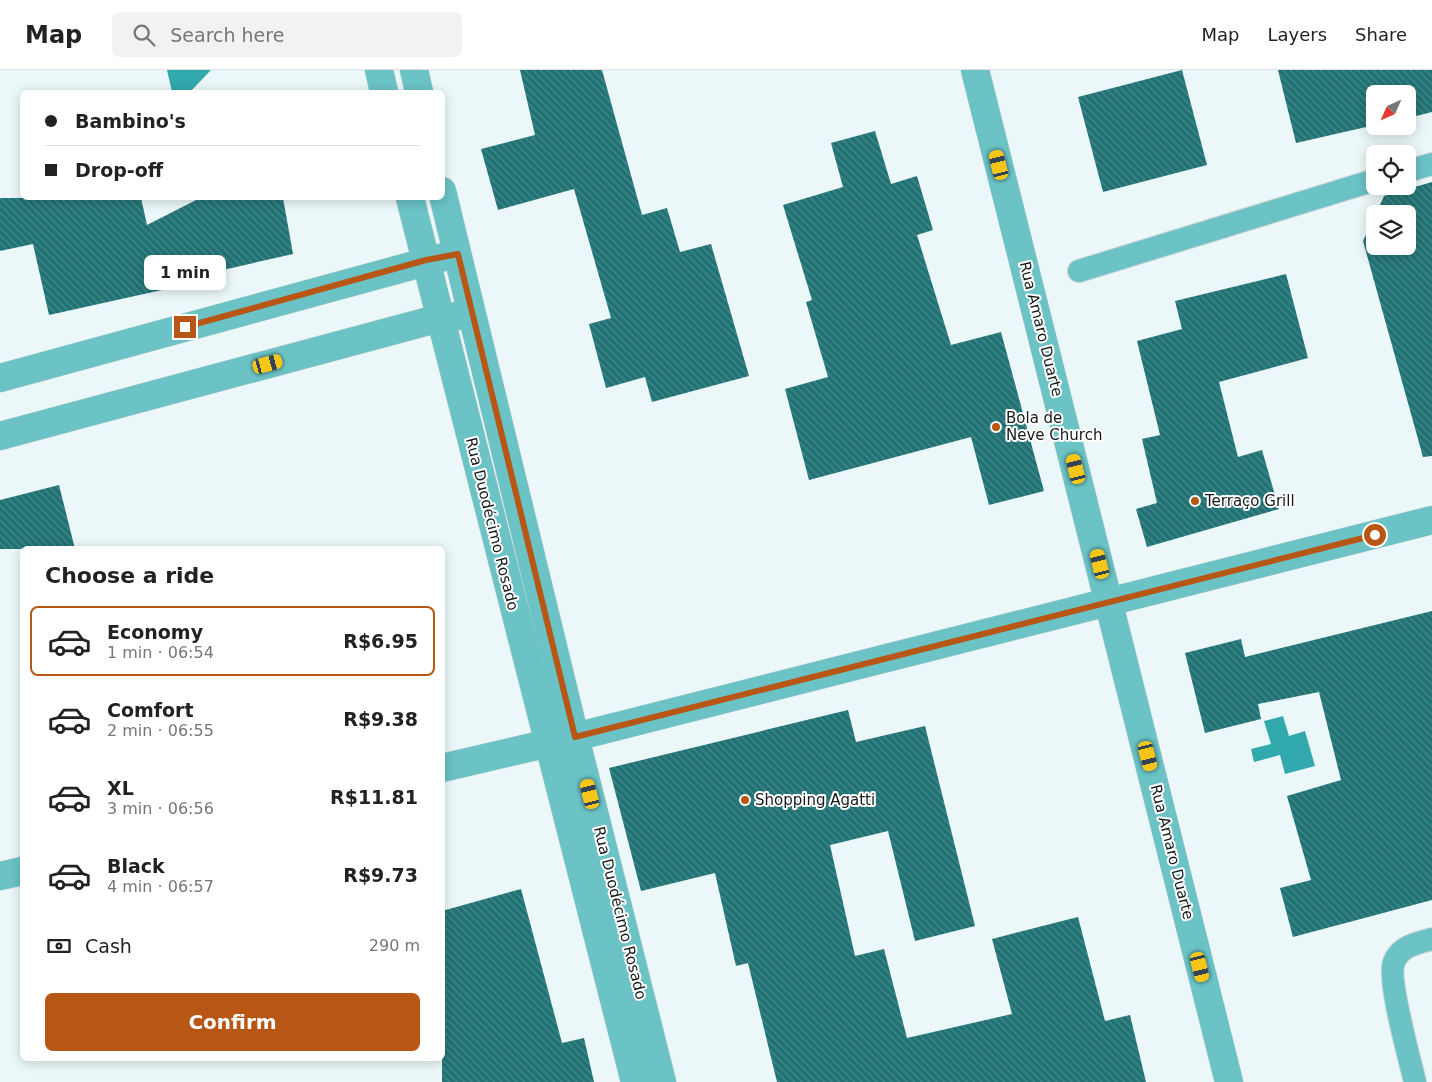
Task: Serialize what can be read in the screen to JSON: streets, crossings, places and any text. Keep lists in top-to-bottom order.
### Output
{
  "streets": {
    "street": ["Rua Amaro Duarte", "Rua Duodécimo Rosado"]
  },
  "places": ["Bola de Neve Church", "Terraço Grill", "Shopping Agatti"],
  "north": "bottom left",
  "page": {
    "header": "Map",
    "search": "Search here",
    "nav": ["Map", "Layers", "Share"],
    "banner": ["Bambino's", "Drop-off"],
    "bubble": "1 min",
    "heading": "Choose a ride",
    "list": [
      {
        "name": "Economy",
        "note": "1 min · 06:54",
        "value": "R$6.95"
      },
      {
        "name": "Comfort",
        "note": "2 min · 06:55",
        "value": "R$9.38"
      },
      {
        "name": "XL",
        "note": "3 min · 06:56",
        "value": "R$11.81"
      },
      {
        "name": "Black",
        "note": "4 min · 06:57",
        "value": "R$9.73"
      }
    ],
    "pay": ["Cash", "290 m"],
    "buttons": "Confirm"
  }
}
